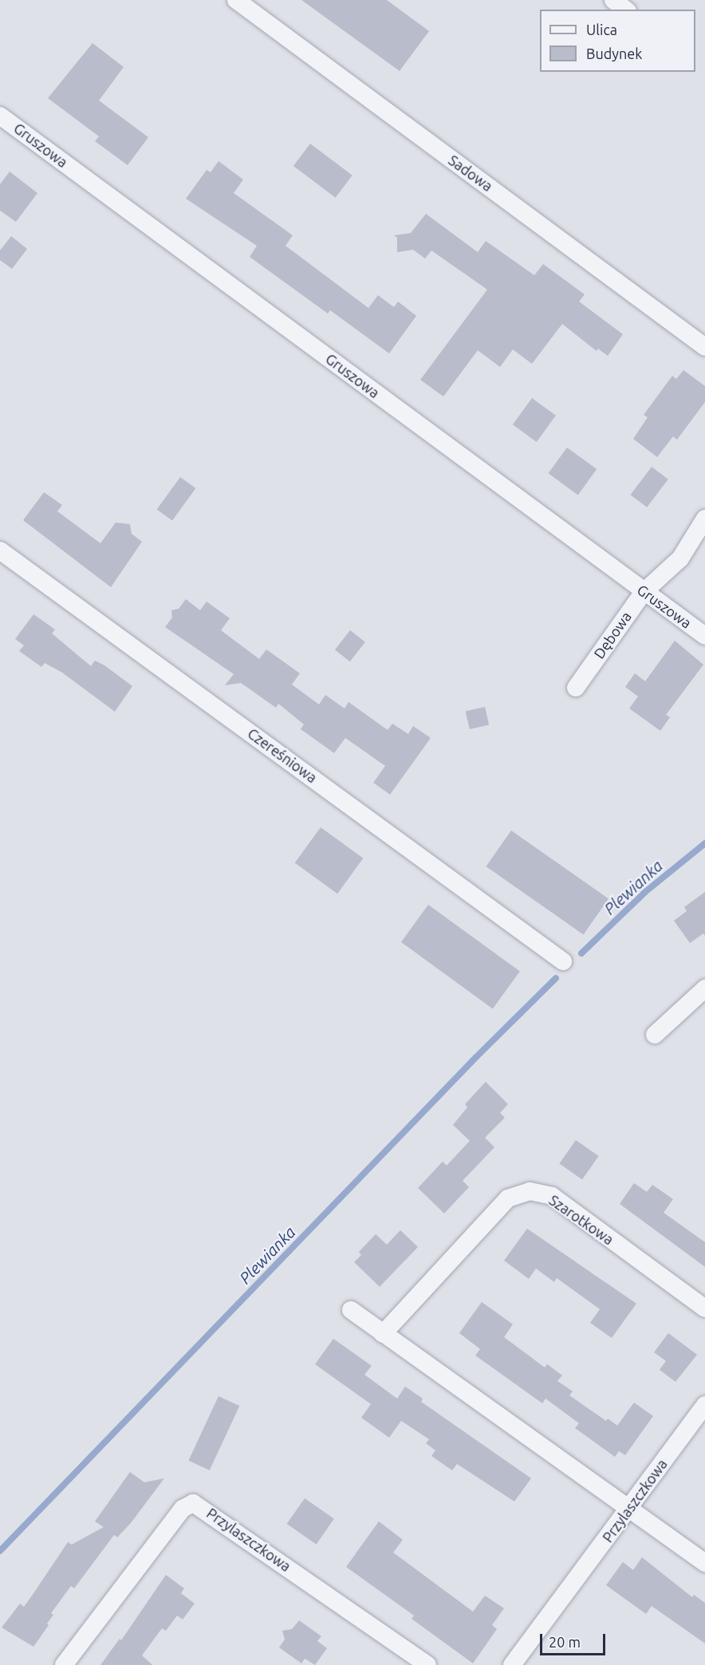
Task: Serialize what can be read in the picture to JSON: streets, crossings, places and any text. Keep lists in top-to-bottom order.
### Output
{
  "streets": {
    "street": [
      "Gruszowa",
      "Sadowa",
      "Dębowa",
      "Czereśniowa",
      "Szarotkowa",
      "Przylaszczkowa"
    ]
  },
  "crossings": [
    ["Gruszowa", "Dębowa"]
  ],
  "water": ["Plewianka"],
  "legend": ["Ulica", "Budynek"],
  "scale_bar": "20 m"
}
